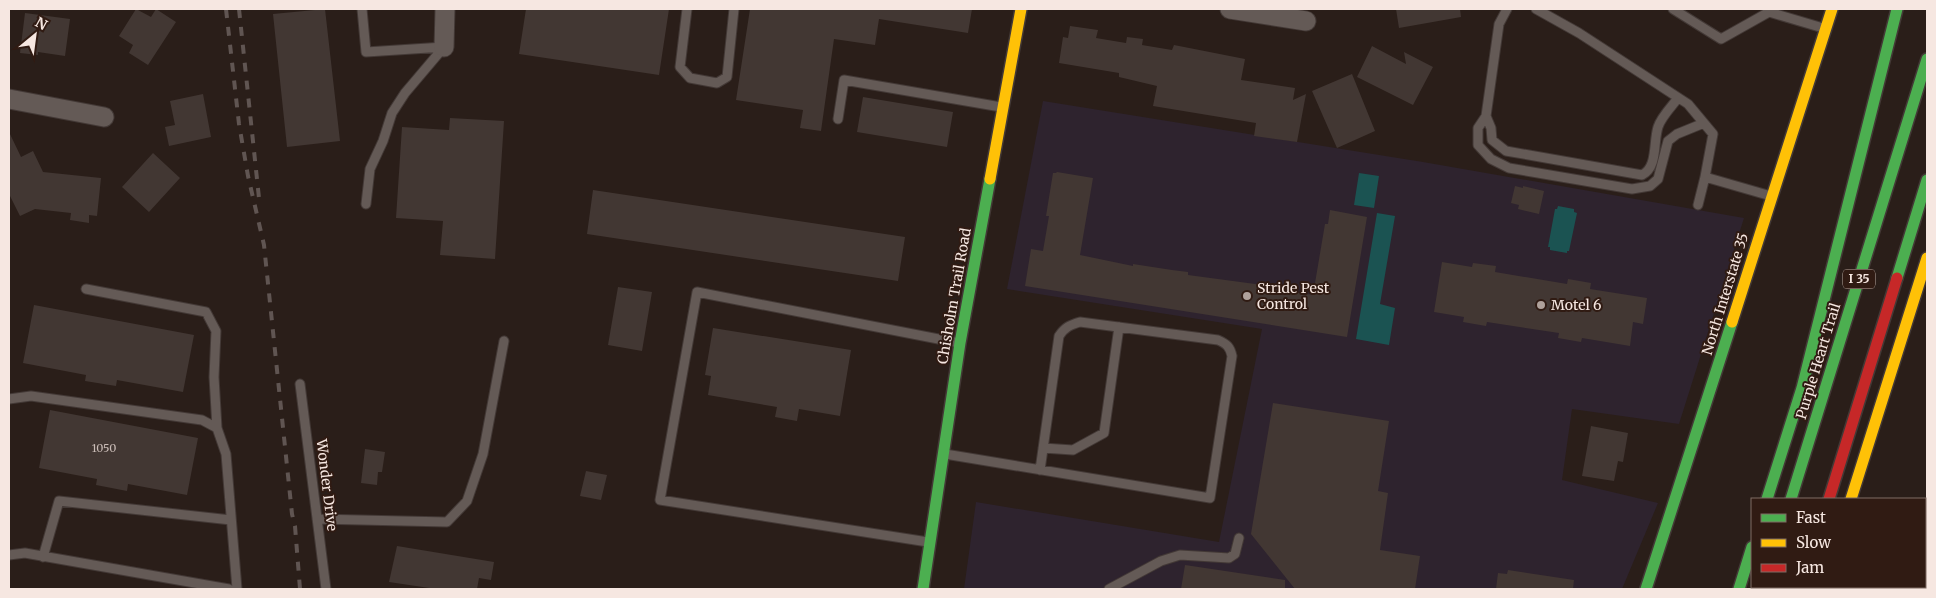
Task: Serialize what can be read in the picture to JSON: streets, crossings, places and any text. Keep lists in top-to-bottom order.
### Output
{
  "streets": {
    "main road": [
      "I 35",
      "North Interstate 35",
      "Chisholm Trail Road",
      "Purple Heart Trail"
    ],
    "lane": ["Wonder Drive"]
  },
  "places": ["Stride Pest Control", "Motel 6"],
  "house_numbers": ["1050"],
  "legend": ["Fast", "Slow", "Jam"],
  "north": "top right"
}
